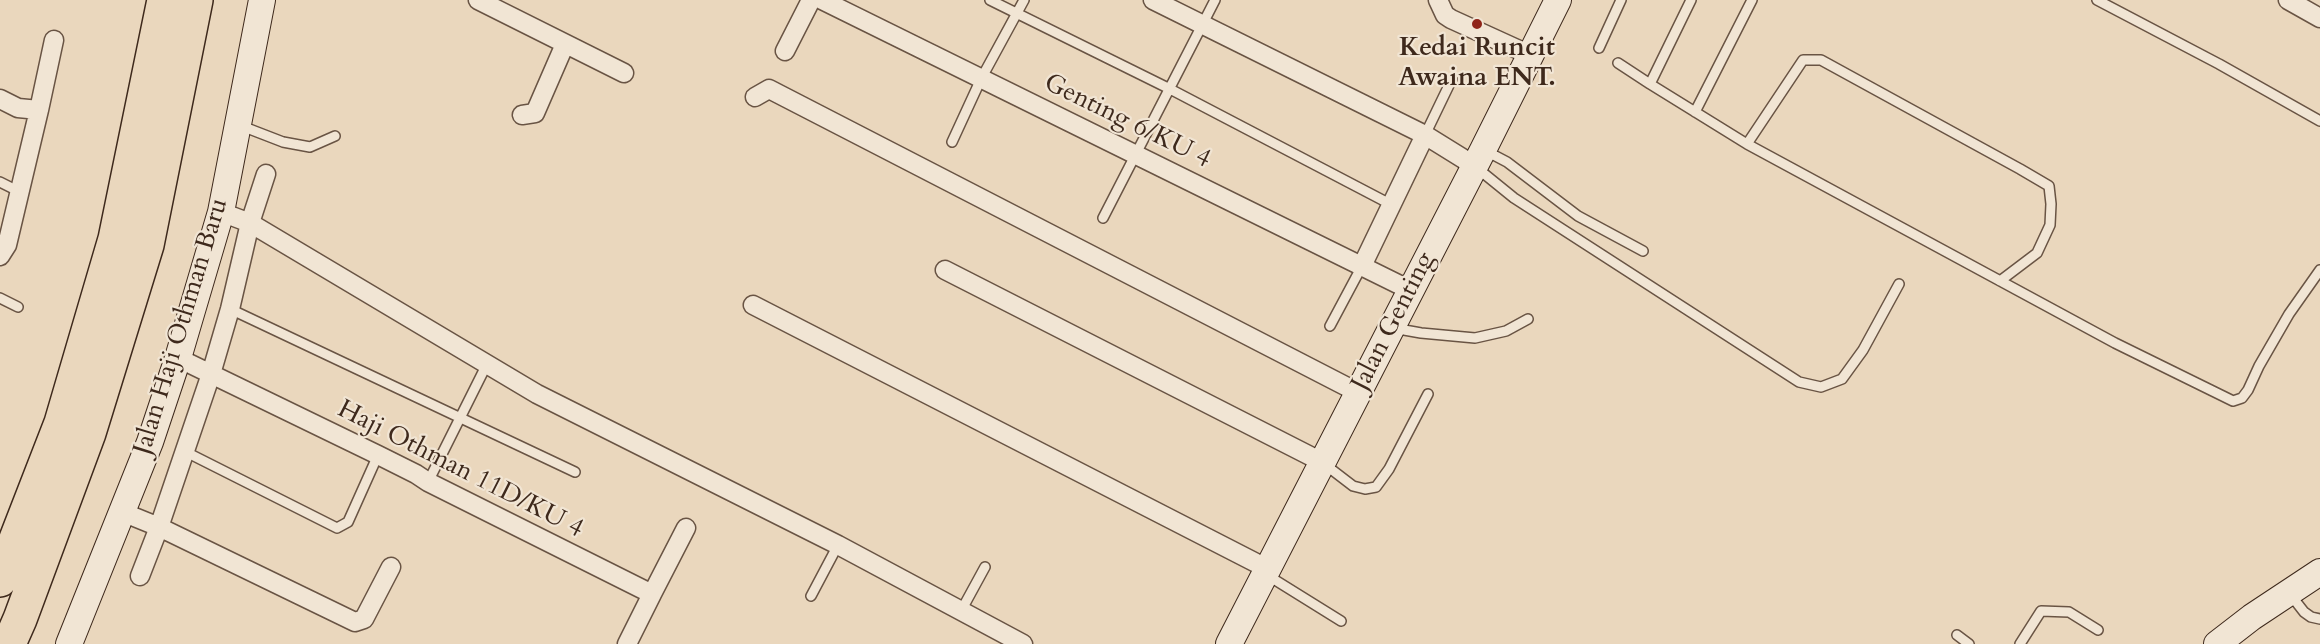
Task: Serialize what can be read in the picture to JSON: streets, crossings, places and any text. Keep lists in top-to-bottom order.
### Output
{
  "streets": {
    "street": [
      "Genting 6/KU 4",
      "Jalan Genting",
      "Jalan Haji Othman Baru",
      "Haji Othman 11D/KU 4"
    ]
  },
  "crossings": [
    ["Genting 6/KU 4", "Jalan Genting"],
    ["Jalan Haji Othman Baru", "Haji Othman 11D/KU 4"]
  ],
  "places": ["Kedai Runcit Awaina ENT."]
}
